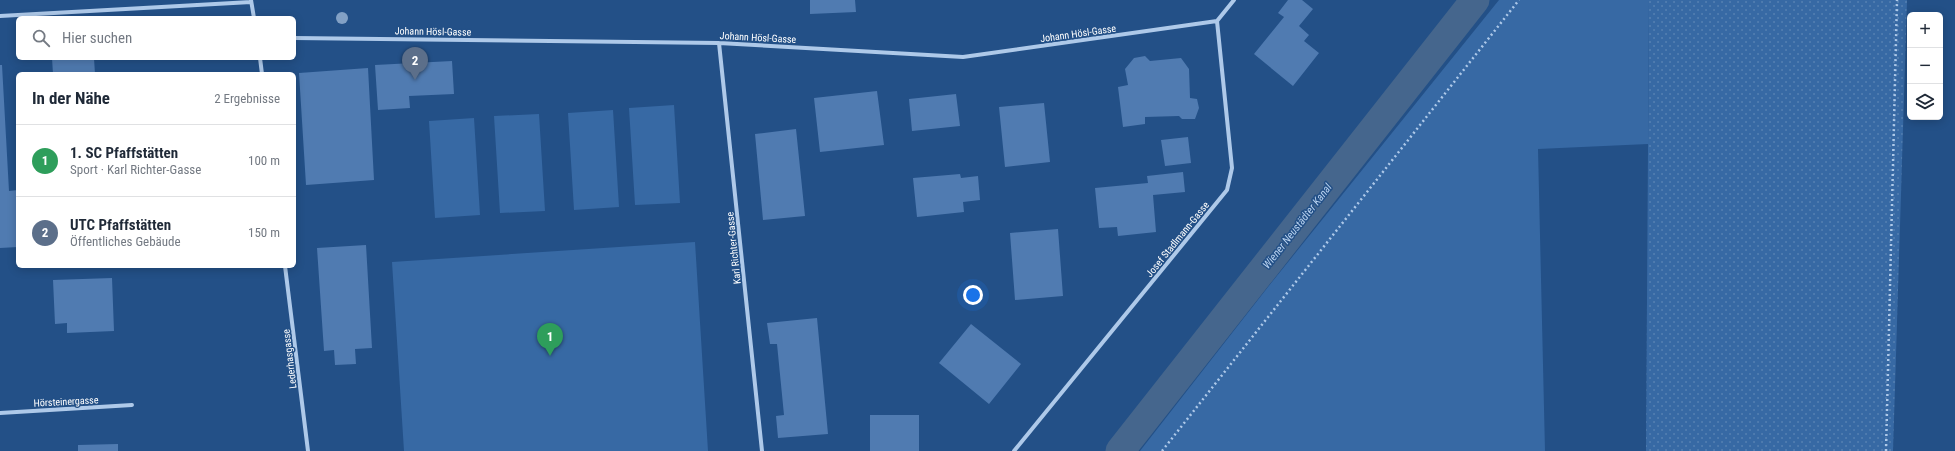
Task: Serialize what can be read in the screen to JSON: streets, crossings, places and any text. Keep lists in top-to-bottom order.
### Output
{
  "streets": {
    "street": [
      "Johann Hösl-Gasse",
      "Josef Stadlmann-Gasse",
      "Karl Richter-Gasse",
      "Lederhasgasse",
      "Hörsteinergasse"
    ]
  },
  "crossings": [
    ["Johann Hösl-Gasse", "Josef Stadlmann-Gasse"],
    ["Johann Hösl-Gasse", "Karl Richter-Gasse"]
  ],
  "water": ["Wiener Neustädter Kanal"],
  "page": {
    "map_buttons": ["+", "−"],
    "search": "Hier suchen",
    "pins": ["2", "1"],
    "heading": ["In der Nähe", "2 Ergebnisse"],
    "list": [
      {
        "mark": "1",
        "name": "1. SC Pfaffstätten",
        "note": "Sport · Karl Richter-Gasse",
        "value": "100 m"
      },
      {
        "mark": "2",
        "name": "UTC Pfaffstätten",
        "note": "Öffentliches Gebäude",
        "value": "150 m"
      }
    ]
  }
}
